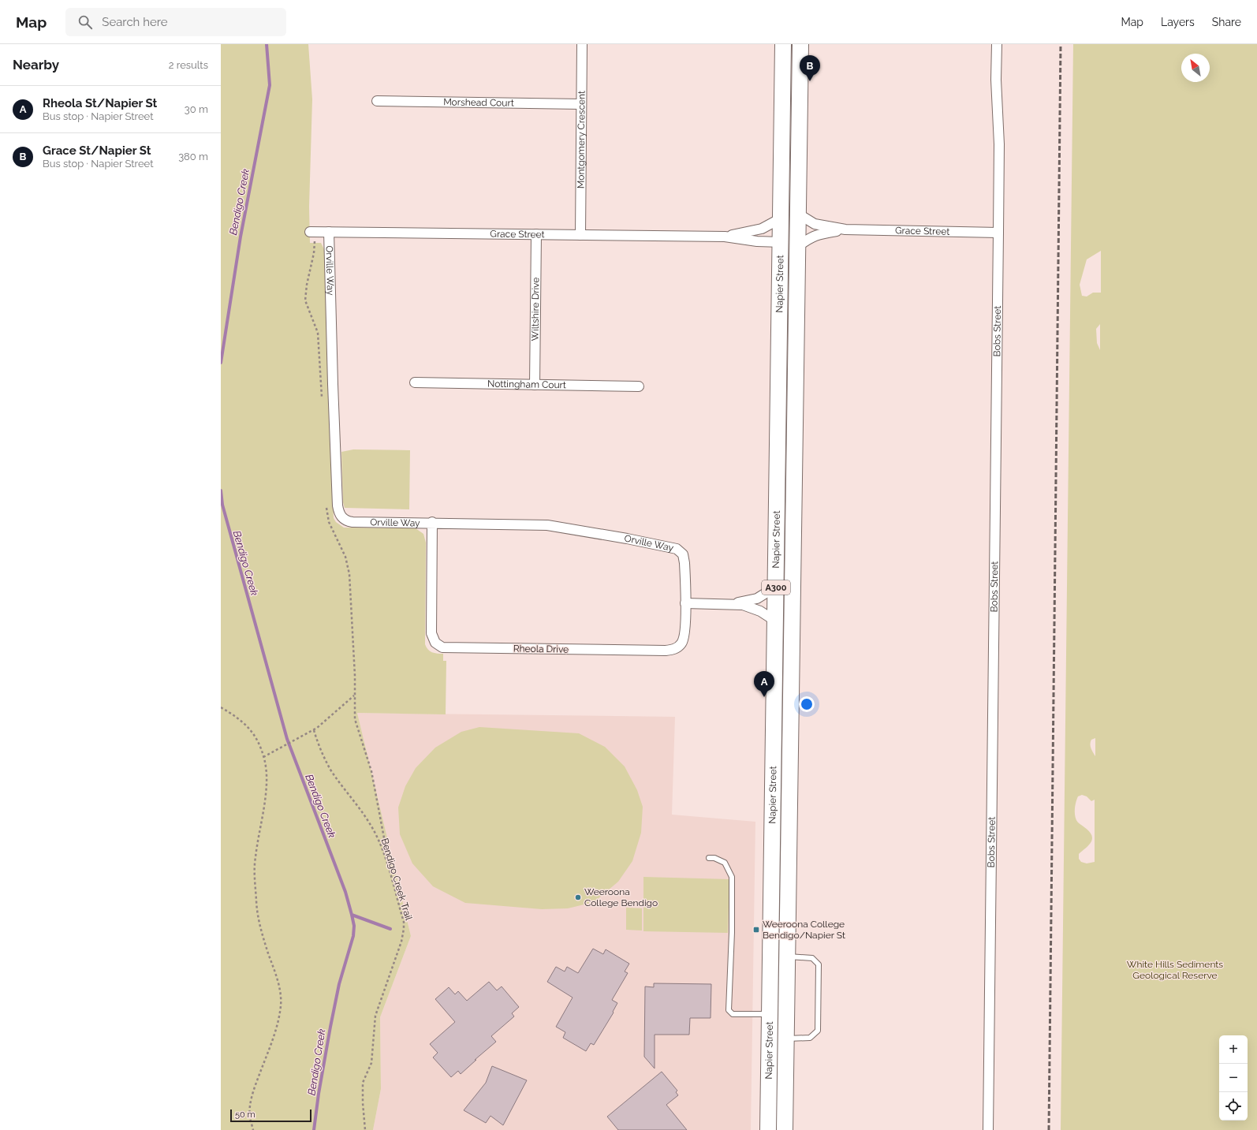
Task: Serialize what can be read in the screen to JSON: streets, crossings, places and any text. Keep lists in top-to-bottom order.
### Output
{
  "streets": {
    "highway": ["Napier Street", "A300"],
    "street": [
      "Morshead Court",
      "Montgomery Crescent",
      "Grace Street",
      "Orville Way",
      "Wiltshire Drive",
      "Bobs Street",
      "Nottingham Court",
      "Rheola Drive"
    ],
    "path": ["Bendigo Creek Trail"]
  },
  "crossings": [
    ["Morshead Court", "Montgomery Crescent"],
    ["Montgomery Crescent", "Grace Street"],
    ["Grace Street", "Orville Way"],
    ["Grace Street", "Napier Street"],
    ["Grace Street", "Wiltshire Drive"],
    ["Grace Street", "Bobs Street"],
    ["Orville Way", "Rheola Drive"],
    ["Wiltshire Drive", "Nottingham Court"]
  ],
  "water": ["Bendigo Creek"],
  "parks": ["White Hills Sediments Geological Reserve"],
  "places": {
    "other": ["Weeroona College Bendigo"],
    "transit": ["Weeroona College Bendigo/Napier St"]
  },
  "scale_bar": "50 m",
  "north": "top left",
  "page": {
    "header": "Map",
    "search": "Search here",
    "nav": ["Map", "Layers", "Share"],
    "heading": ["Nearby", "2 results"],
    "pins": ["B", "A"],
    "list": [
      {
        "mark": "A",
        "name": "Rheola St/Napier St",
        "note": "Bus stop · Napier Street",
        "value": "30 m"
      },
      {
        "mark": "B",
        "name": "Grace St/Napier St",
        "note": "Bus stop · Napier Street",
        "value": "380 m"
      }
    ],
    "map_buttons": ["+", "−"],
    "scale": "50 m"
  }
}
